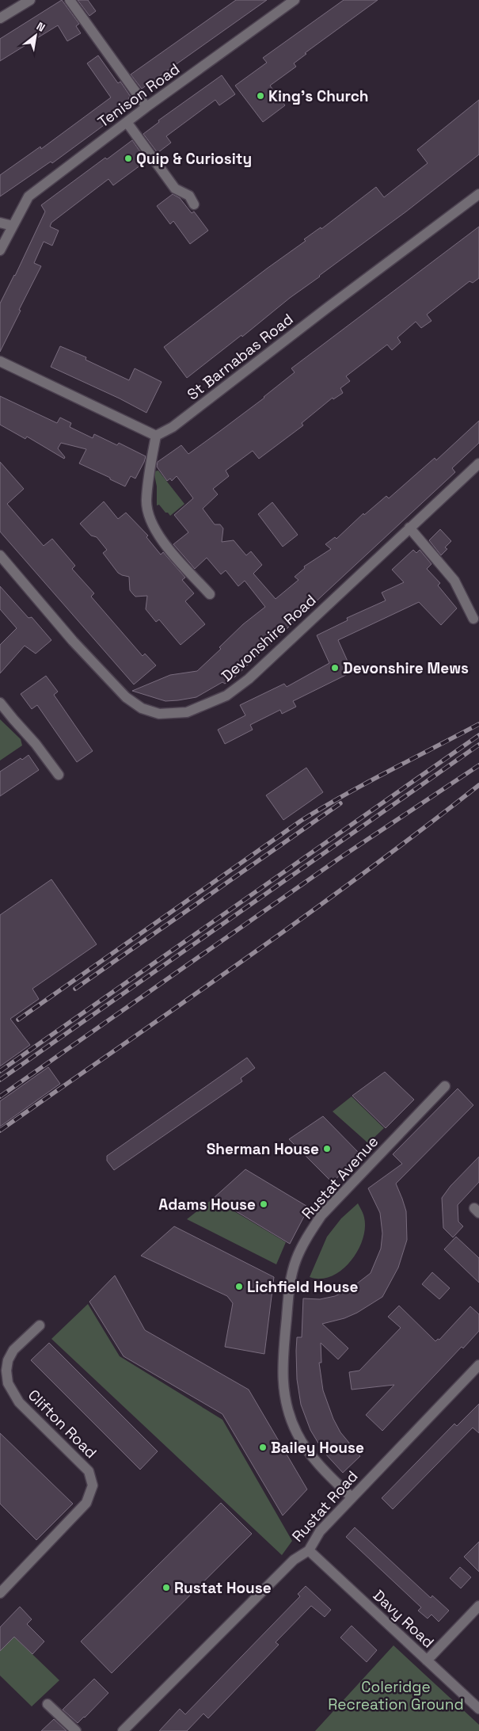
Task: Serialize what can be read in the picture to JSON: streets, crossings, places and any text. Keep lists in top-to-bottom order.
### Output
{
  "streets": {
    "street": [
      "Tenison Road",
      "St Barnabas Road",
      "Devonshire Road",
      "Rustat Avenue",
      "Clifton Road",
      "Rustat Road",
      "Davy Road"
    ]
  },
  "crossings": [
    ["Rustat Avenue", "Rustat Road"],
    ["Rustat Road", "Davy Road"]
  ],
  "parks": ["Coleridge Recreation Ground"],
  "places": [
    "King's Church",
    "Quip & Curiosity",
    "Devonshire Mews",
    "Sherman House",
    "Adams House",
    "Lichfield House",
    "Bailey House",
    "Rustat House"
  ],
  "north": "top right"
}
